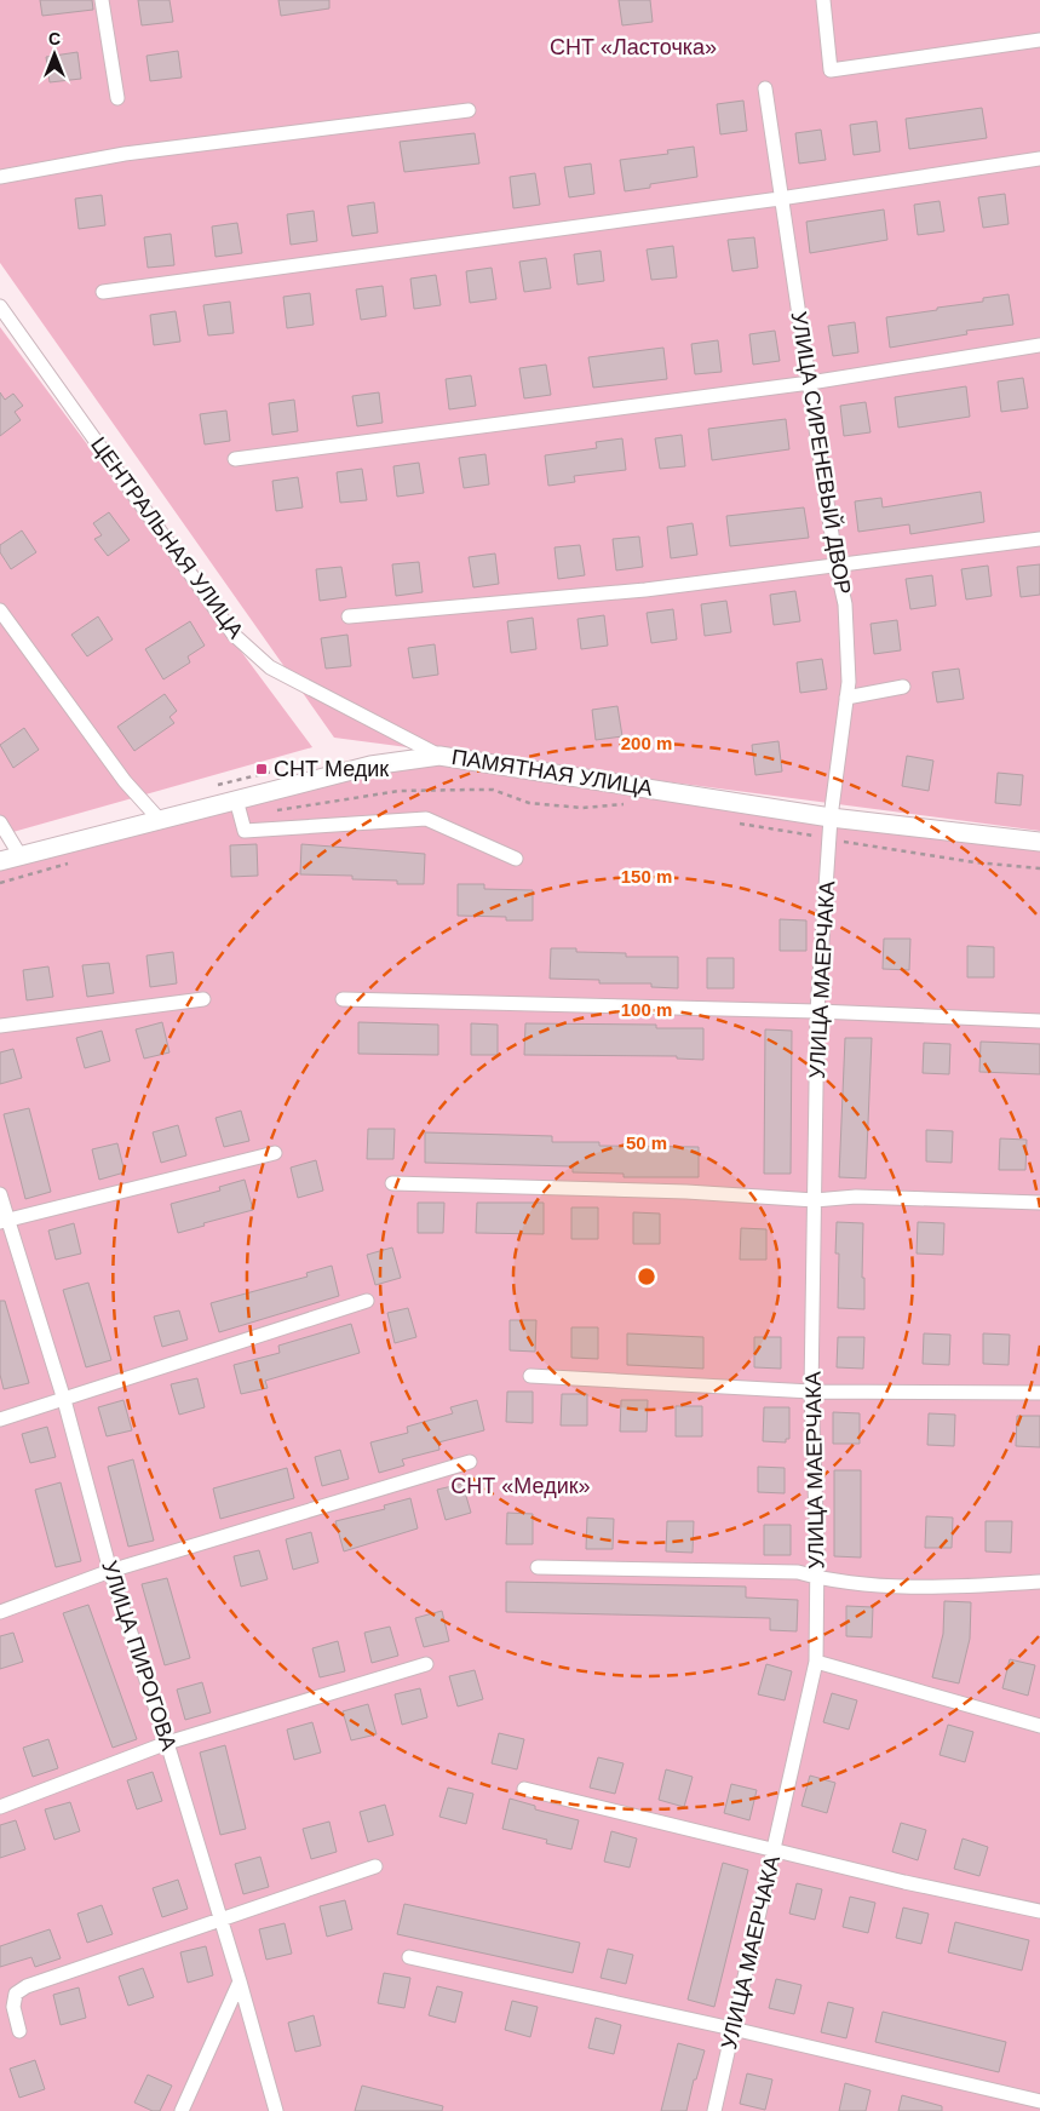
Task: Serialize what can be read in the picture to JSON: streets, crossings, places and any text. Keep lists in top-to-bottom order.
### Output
{
  "streets": {
    "street": [
      "УЛИЦА СИРЕНЕВЫЙ ДВОР",
      "ЦЕНТРАЛЬНАЯ УЛИЦА",
      "ПАМЯТНАЯ УЛИЦА",
      "УЛИЦА МАЕРЧАКА",
      "УЛИЦА ПИРОГОВА"
    ]
  },
  "crossings": [
    ["УЛИЦА СИРЕНЕВЫЙ ДВОР", "ПАМЯТНАЯ УЛИЦА"],
    ["УЛИЦА СИРЕНЕВЫЙ ДВОР", "УЛИЦА МАЕРЧАКА"],
    ["ЦЕНТРАЛЬНАЯ УЛИЦА", "ПАМЯТНАЯ УЛИЦА"],
    ["ПАМЯТНАЯ УЛИЦА", "УЛИЦА МАЕРЧАКА"]
  ],
  "parks": ["СНТ «Ласточка»", "СНТ «Медик»"],
  "places": {
    "transit": ["СНТ Медик"]
  },
  "north": "top",
  "rings": [
    "200 m",
    "150 m",
    "100 m",
    "50 m"
  ]
}
